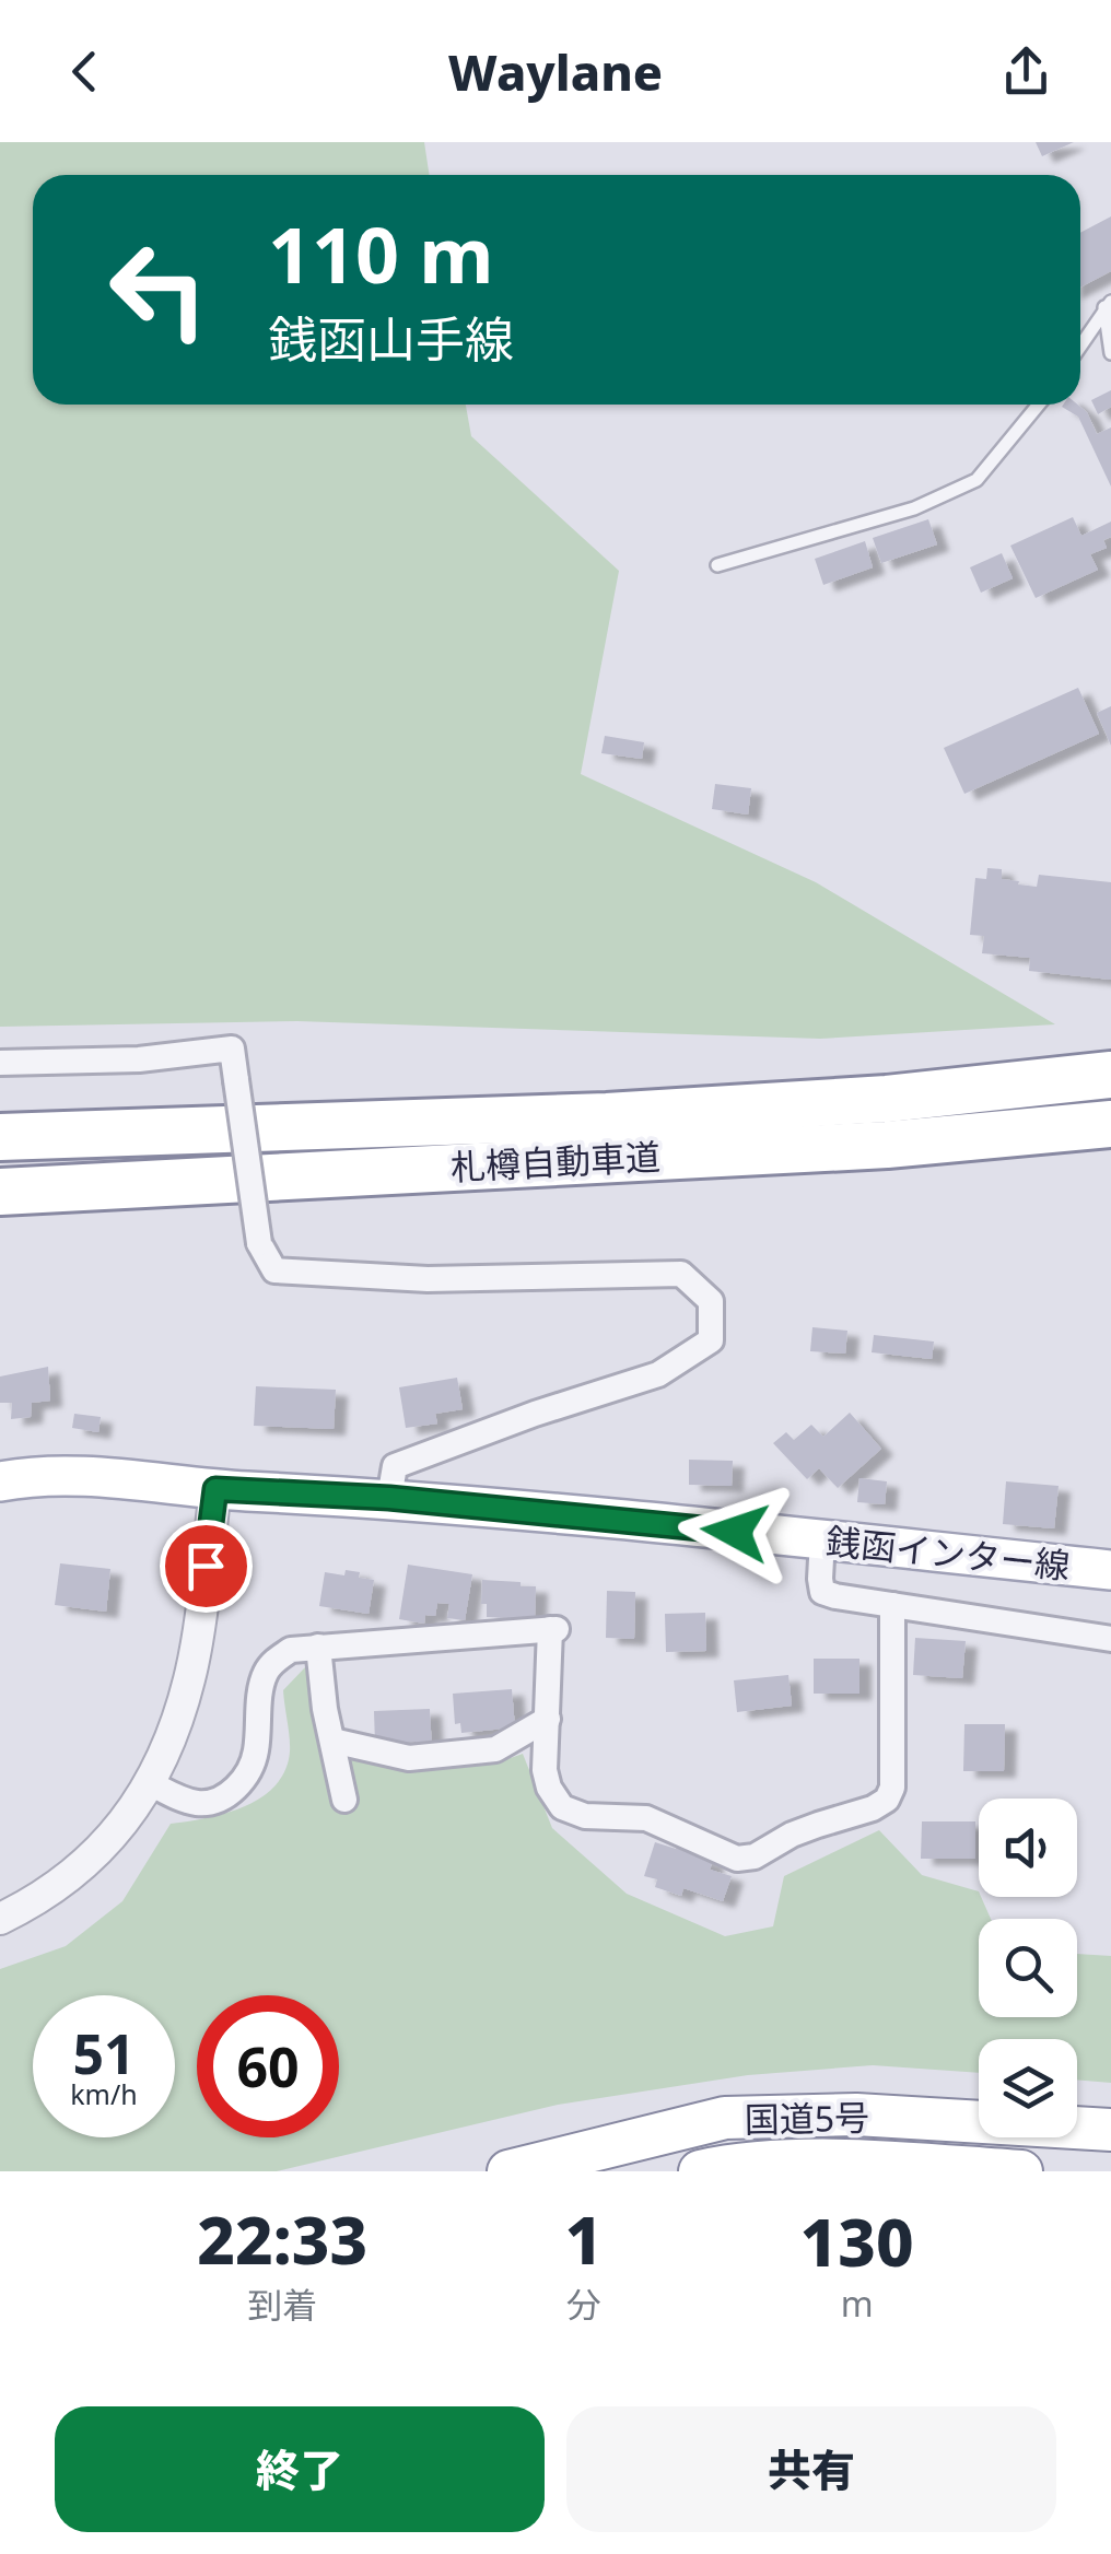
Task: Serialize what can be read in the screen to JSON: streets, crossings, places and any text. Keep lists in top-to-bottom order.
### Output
{
  "streets": {
    "highway": ["札樽自動車道", "国道5号"],
    "main road": ["銭函インター線"]
  },
  "page": {
    "header": "Waylane",
    "turn": ["110 m", "銭函山手線"],
    "speed": "51 km/h",
    "limit": "60",
    "eta": [
      "22:33",
      "到着",
      "1",
      "分",
      "130",
      "m"
    ],
    "buttons": ["終了", "共有"]
  }
}
